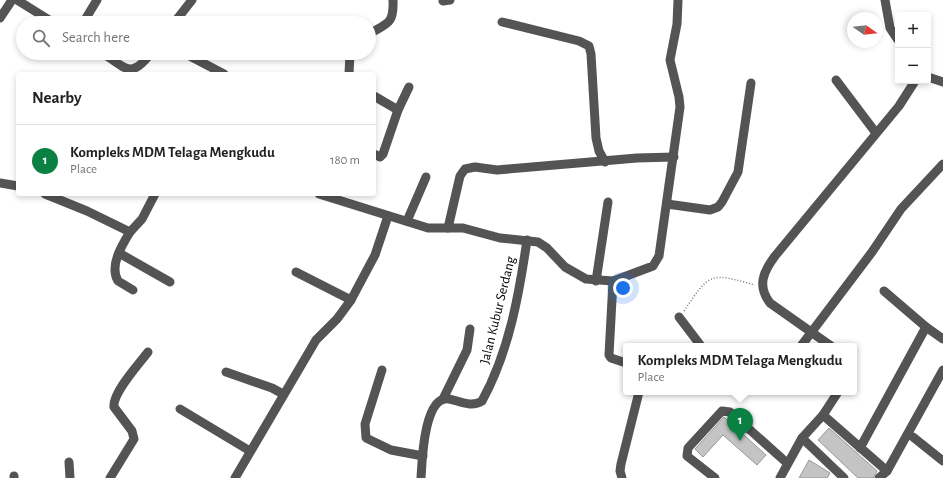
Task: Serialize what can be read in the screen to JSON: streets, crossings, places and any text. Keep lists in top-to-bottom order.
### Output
{
  "streets": {
    "street": ["Jalan Kubur Serdang"]
  },
  "north": "right",
  "page": {
    "map_buttons": ["+", "−"],
    "search": "Search here",
    "heading": "Nearby",
    "list": [
      {
        "mark": "1",
        "name": "Kompleks MDM Telaga Mengkudu",
        "note": "Place",
        "value": "180 m"
      }
    ],
    "popup": ["Kompleks MDM Telaga Mengkudu", "Place"],
    "pins": "1"
  }
}
